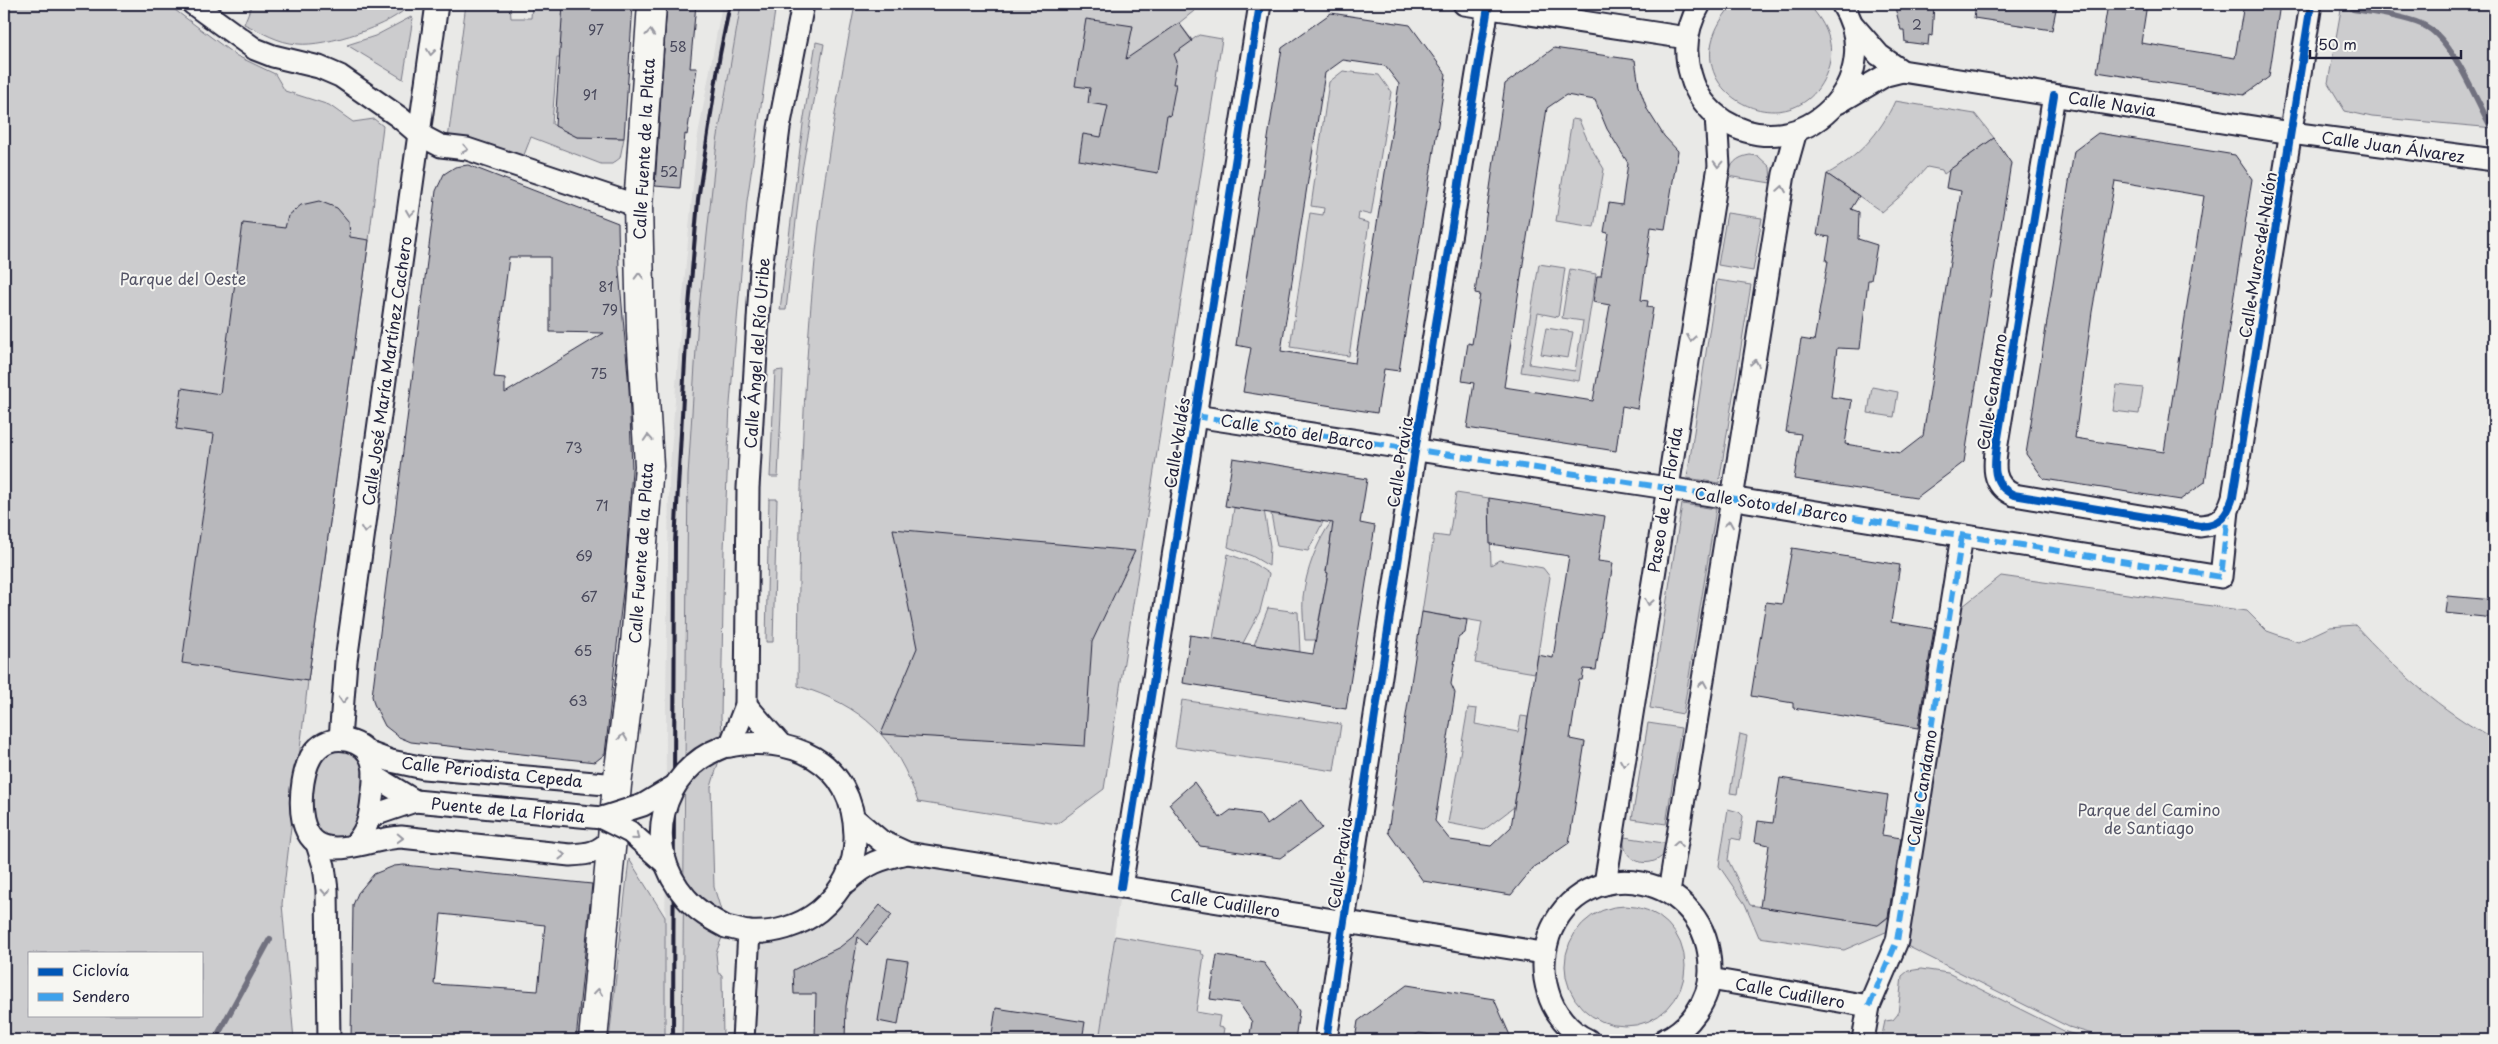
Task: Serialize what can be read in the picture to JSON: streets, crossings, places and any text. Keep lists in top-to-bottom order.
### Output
{
  "streets": {
    "main road": ["Calle Fuente de la Plata"],
    "street": [
      "Calle Navia",
      "Calle Juan Álvarez",
      "Calle Muros del Nalón",
      "Calle Ángel del Río Uribe",
      "Calle José María Martínez Cachero",
      "Calle Candamo",
      "Calle Soto del Barco",
      "Calle Valdés",
      "Calle Pravia",
      "Paseo de La Florida",
      "Calle Periodista Cepeda",
      "Puente de La Florida",
      "Calle Cudillero"
    ]
  },
  "crossings": [
    ["Calle Navia", "Calle Juan Álvarez"],
    ["Calle Navia", "Calle Muros del Nalón"],
    ["Calle Navia", "Calle Candamo"],
    ["Calle Juan Álvarez", "Calle Muros del Nalón"],
    ["Calle Fuente de la Plata", "Calle Periodista Cepeda"],
    ["Calle Fuente de la Plata", "Puente de La Florida"],
    ["Calle Muros del Nalón", "Calle Candamo"],
    ["Calle Muros del Nalón", "Calle Soto del Barco"],
    ["Calle José María Martínez Cachero", "Calle Periodista Cepeda"],
    ["Calle José María Martínez Cachero", "Puente de La Florida"],
    ["Calle Candamo", "Calle Soto del Barco"],
    ["Calle Candamo", "Calle Cudillero"],
    ["Calle Soto del Barco", "Calle Valdés"],
    ["Calle Soto del Barco", "Calle Pravia"],
    ["Calle Soto del Barco", "Paseo de La Florida"],
    ["Calle Valdés", "Calle Cudillero"],
    ["Calle Pravia", "Calle Cudillero"],
    ["Calle Periodista Cepeda", "Puente de La Florida"]
  ],
  "one_way": ["Calle Fuente de la Plata", "Calle José María Martínez Cachero"],
  "parks": ["Parque del Oeste", "Parque del Camino de Santiago"],
  "house_numbers": [
    "2",
    "97",
    "58",
    "91",
    "52",
    "81",
    "79",
    "75",
    "73",
    "71",
    "69",
    "67",
    "65",
    "63"
  ],
  "legend": ["Ciclovía", "Sendero"],
  "scale_bar": "50 m"
}
